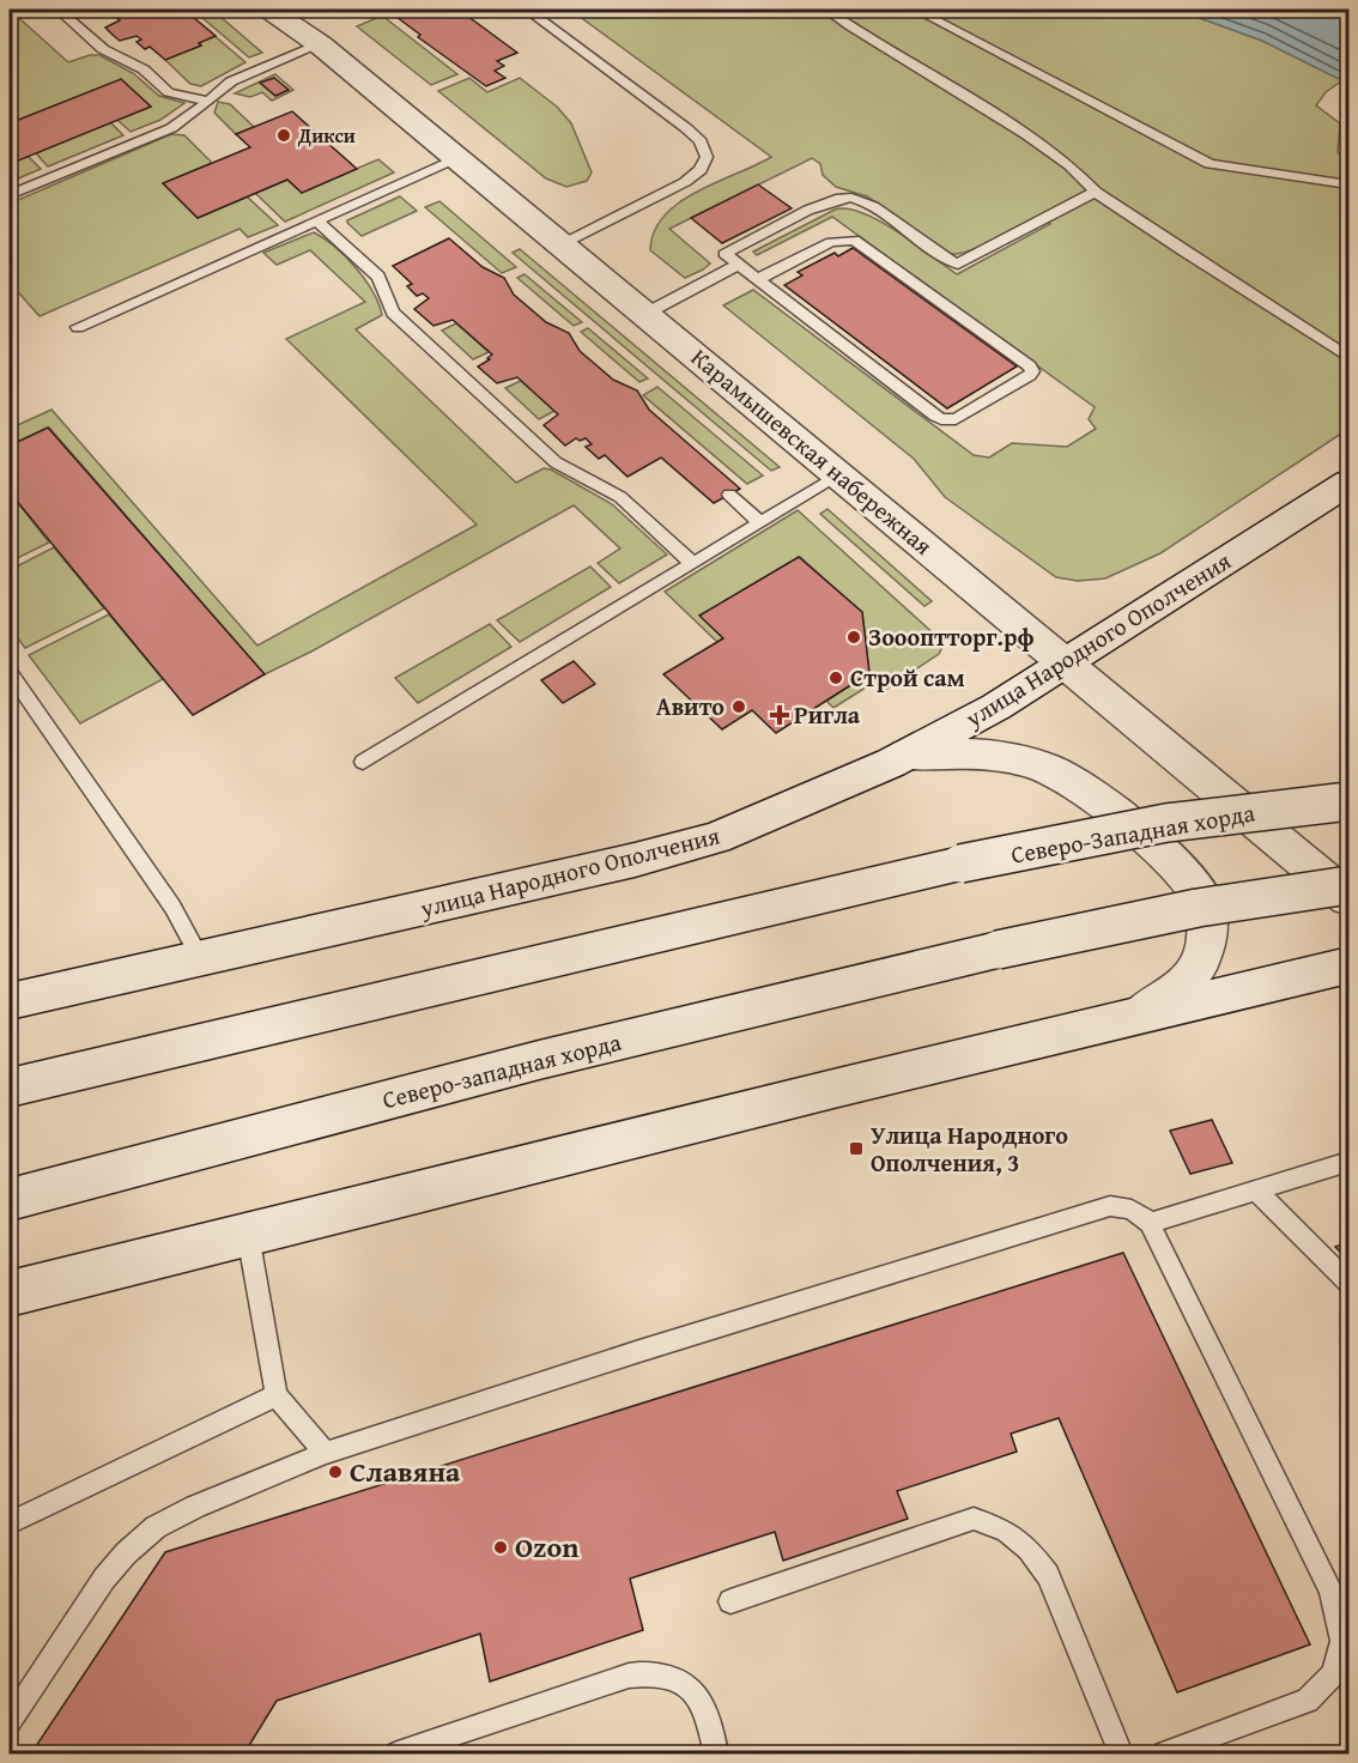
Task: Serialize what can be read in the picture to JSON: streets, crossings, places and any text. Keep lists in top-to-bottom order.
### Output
{
  "streets": {
    "main road": [
      "Карамышевская набережная",
      "улица Народного Ополчения",
      "Северо-Западная хорда",
      "Северо-западная хорда"
    ]
  },
  "crossings": [
    ["Карамышевская набережная", "улица Народного Ополчения"]
  ],
  "places": {
    "other": [
      "Дикси",
      "Зоооптторг.рф",
      "Строй сам",
      "Авито",
      "Славяна",
      "Ozon"
    ],
    "health": ["Ригла"],
    "transit": ["Улица Народного Ополчения, 3"]
  }
}
